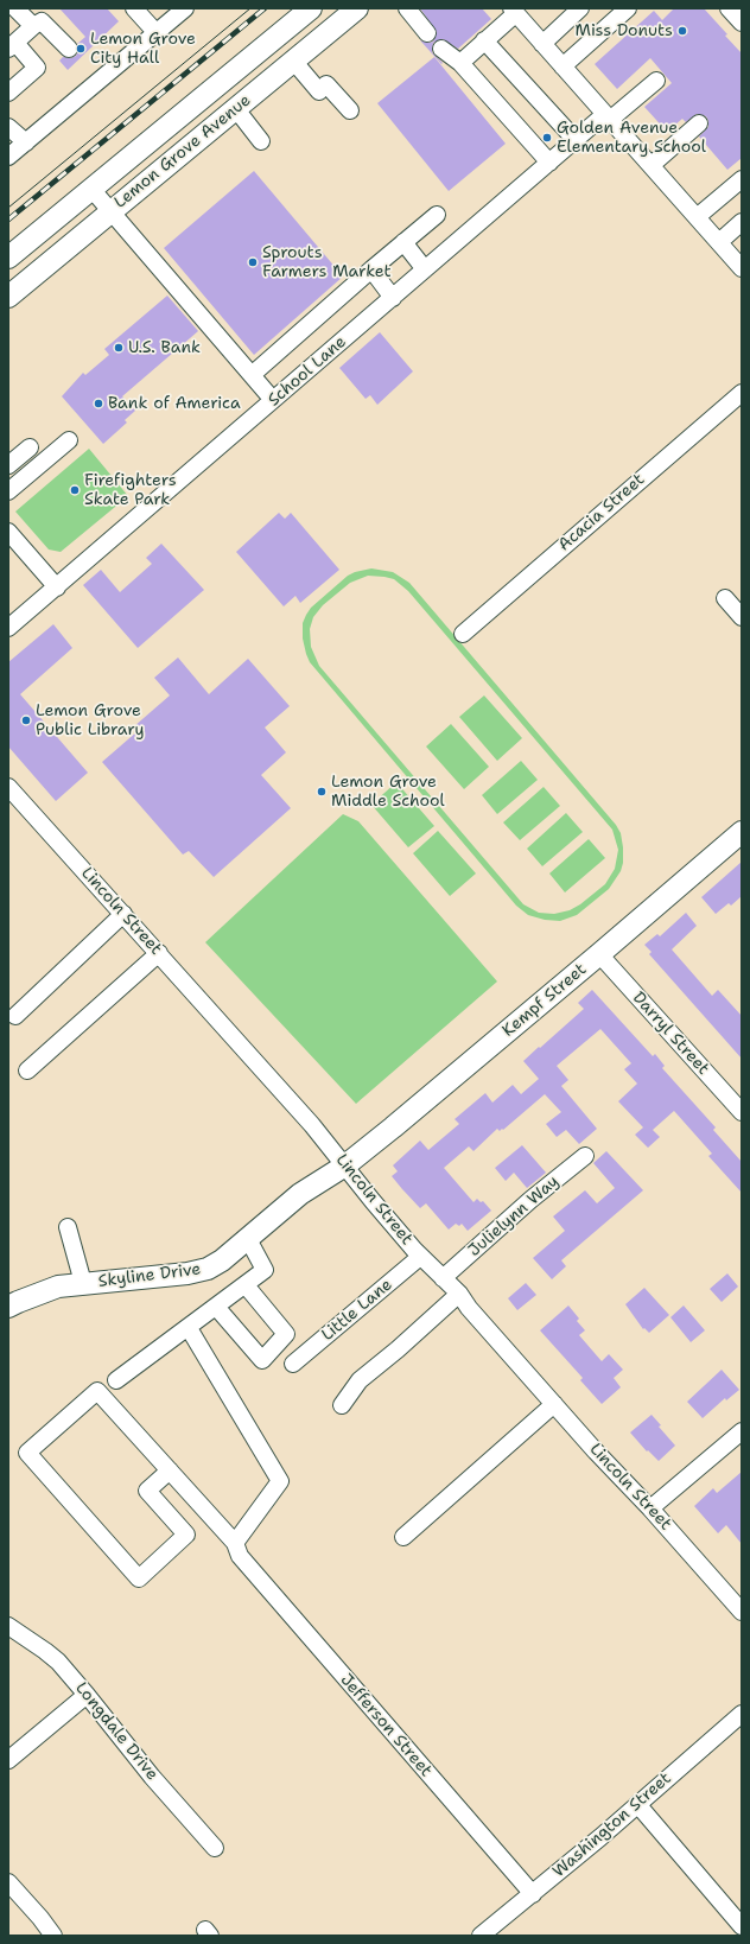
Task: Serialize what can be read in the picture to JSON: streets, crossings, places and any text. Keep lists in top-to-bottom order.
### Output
{
  "streets": {
    "main road": ["Lemon Grove Avenue", "Kempf Street", "Skyline Drive"],
    "street": [
      "School Lane",
      "Acacia Street",
      "Lincoln Street",
      "Darryl Street",
      "Julielynn Way",
      "Little Lane",
      "Jefferson Street",
      "Longdale Drive",
      "Washington Street"
    ]
  },
  "crossings": [
    ["Lincoln Street", "Kempf Street"],
    ["Lincoln Street", "Julielynn Way"],
    ["Lincoln Street", "Skyline Drive"],
    ["Lincoln Street", "Little Lane"],
    ["Kempf Street", "Darryl Street"],
    ["Kempf Street", "Skyline Drive"],
    ["Jefferson Street", "Washington Street"]
  ],
  "places": [
    "Miss Donuts",
    "Lemon Grove City Hall",
    "Golden Avenue Elementary School",
    "Sprouts Farmers Market",
    "U.S. Bank",
    "Bank of America",
    "Firefighters Skate Park",
    "Lemon Grove Public Library",
    "Lemon Grove Middle School"
  ]
}
